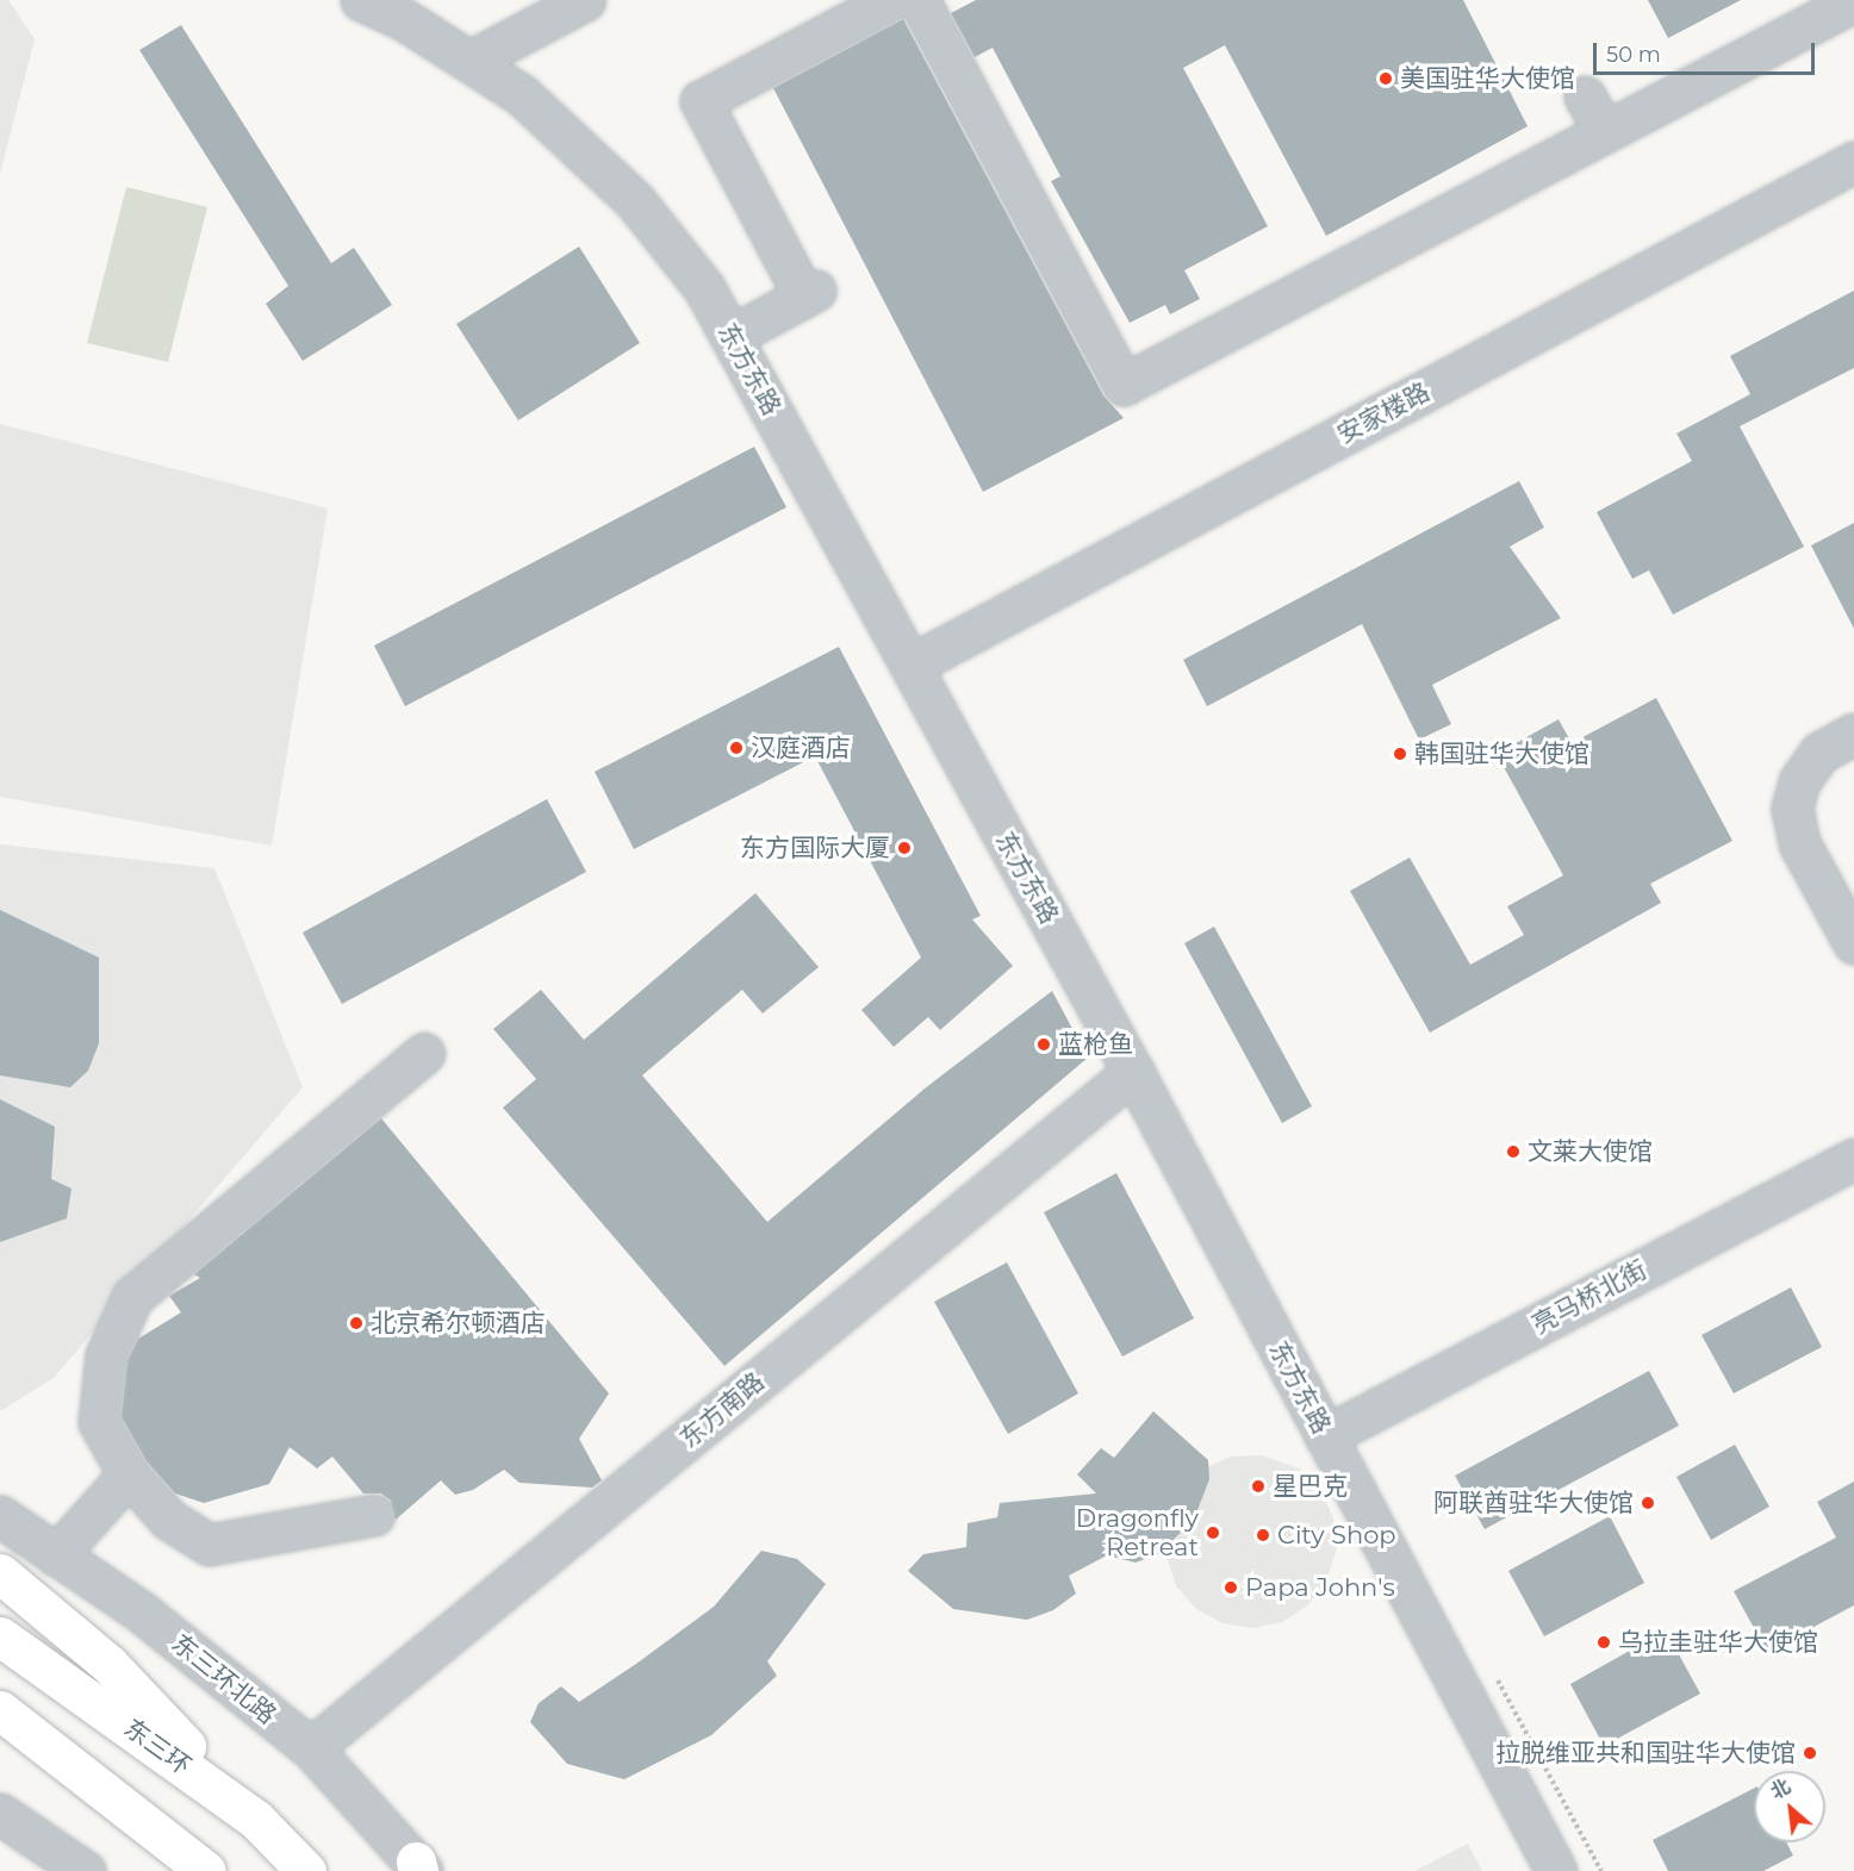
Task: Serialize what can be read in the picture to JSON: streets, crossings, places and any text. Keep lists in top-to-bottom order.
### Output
{
  "streets": {
    "highway": ["东三环"],
    "street": [
      "东方东路",
      "安家楼路",
      "亮马桥北街",
      "东方南路",
      "东三环北路"
    ]
  },
  "crossings": [
    ["东方东路", "安家楼路"],
    ["东方东路", "亮马桥北街"],
    ["东方东路", "东方南路"],
    ["东方南路", "东三环北路"]
  ],
  "places": [
    "美国驻华大使馆",
    "汉庭酒店",
    "韩国驻华大使馆",
    "东方国际大厦",
    "蓝枪鱼",
    "文莱大使馆",
    "北京希尔顿酒店",
    "星巴克",
    "阿联酋驻华大使馆",
    "Dragonfly Retreat",
    "City Shop",
    "Papa John's",
    "乌拉圭驻华大使馆",
    "拉脱维亚共和国驻华大使馆"
  ],
  "scale_bar": "50 m",
  "north": "top left"
}
